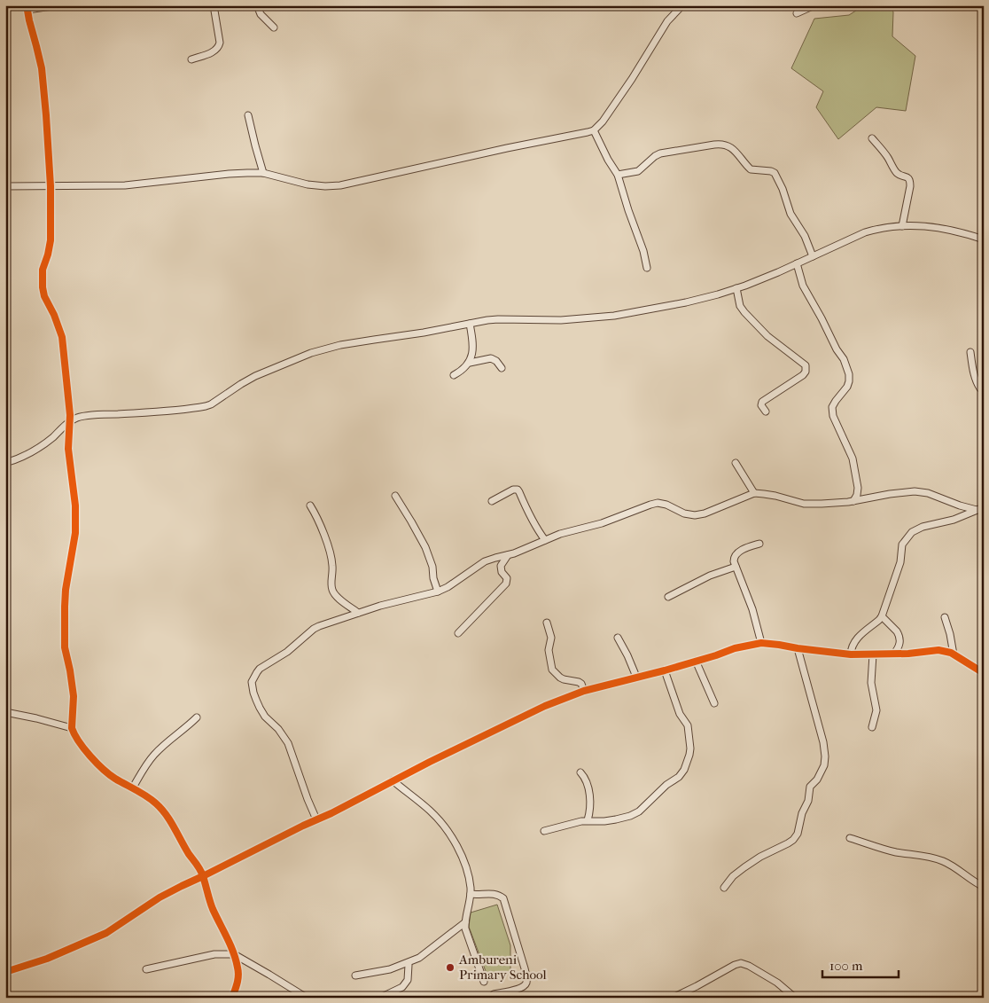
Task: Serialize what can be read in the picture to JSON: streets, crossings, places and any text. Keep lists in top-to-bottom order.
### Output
{
  "places": ["Ambureni Primary School"],
  "scale_bar": "100 m"
}
